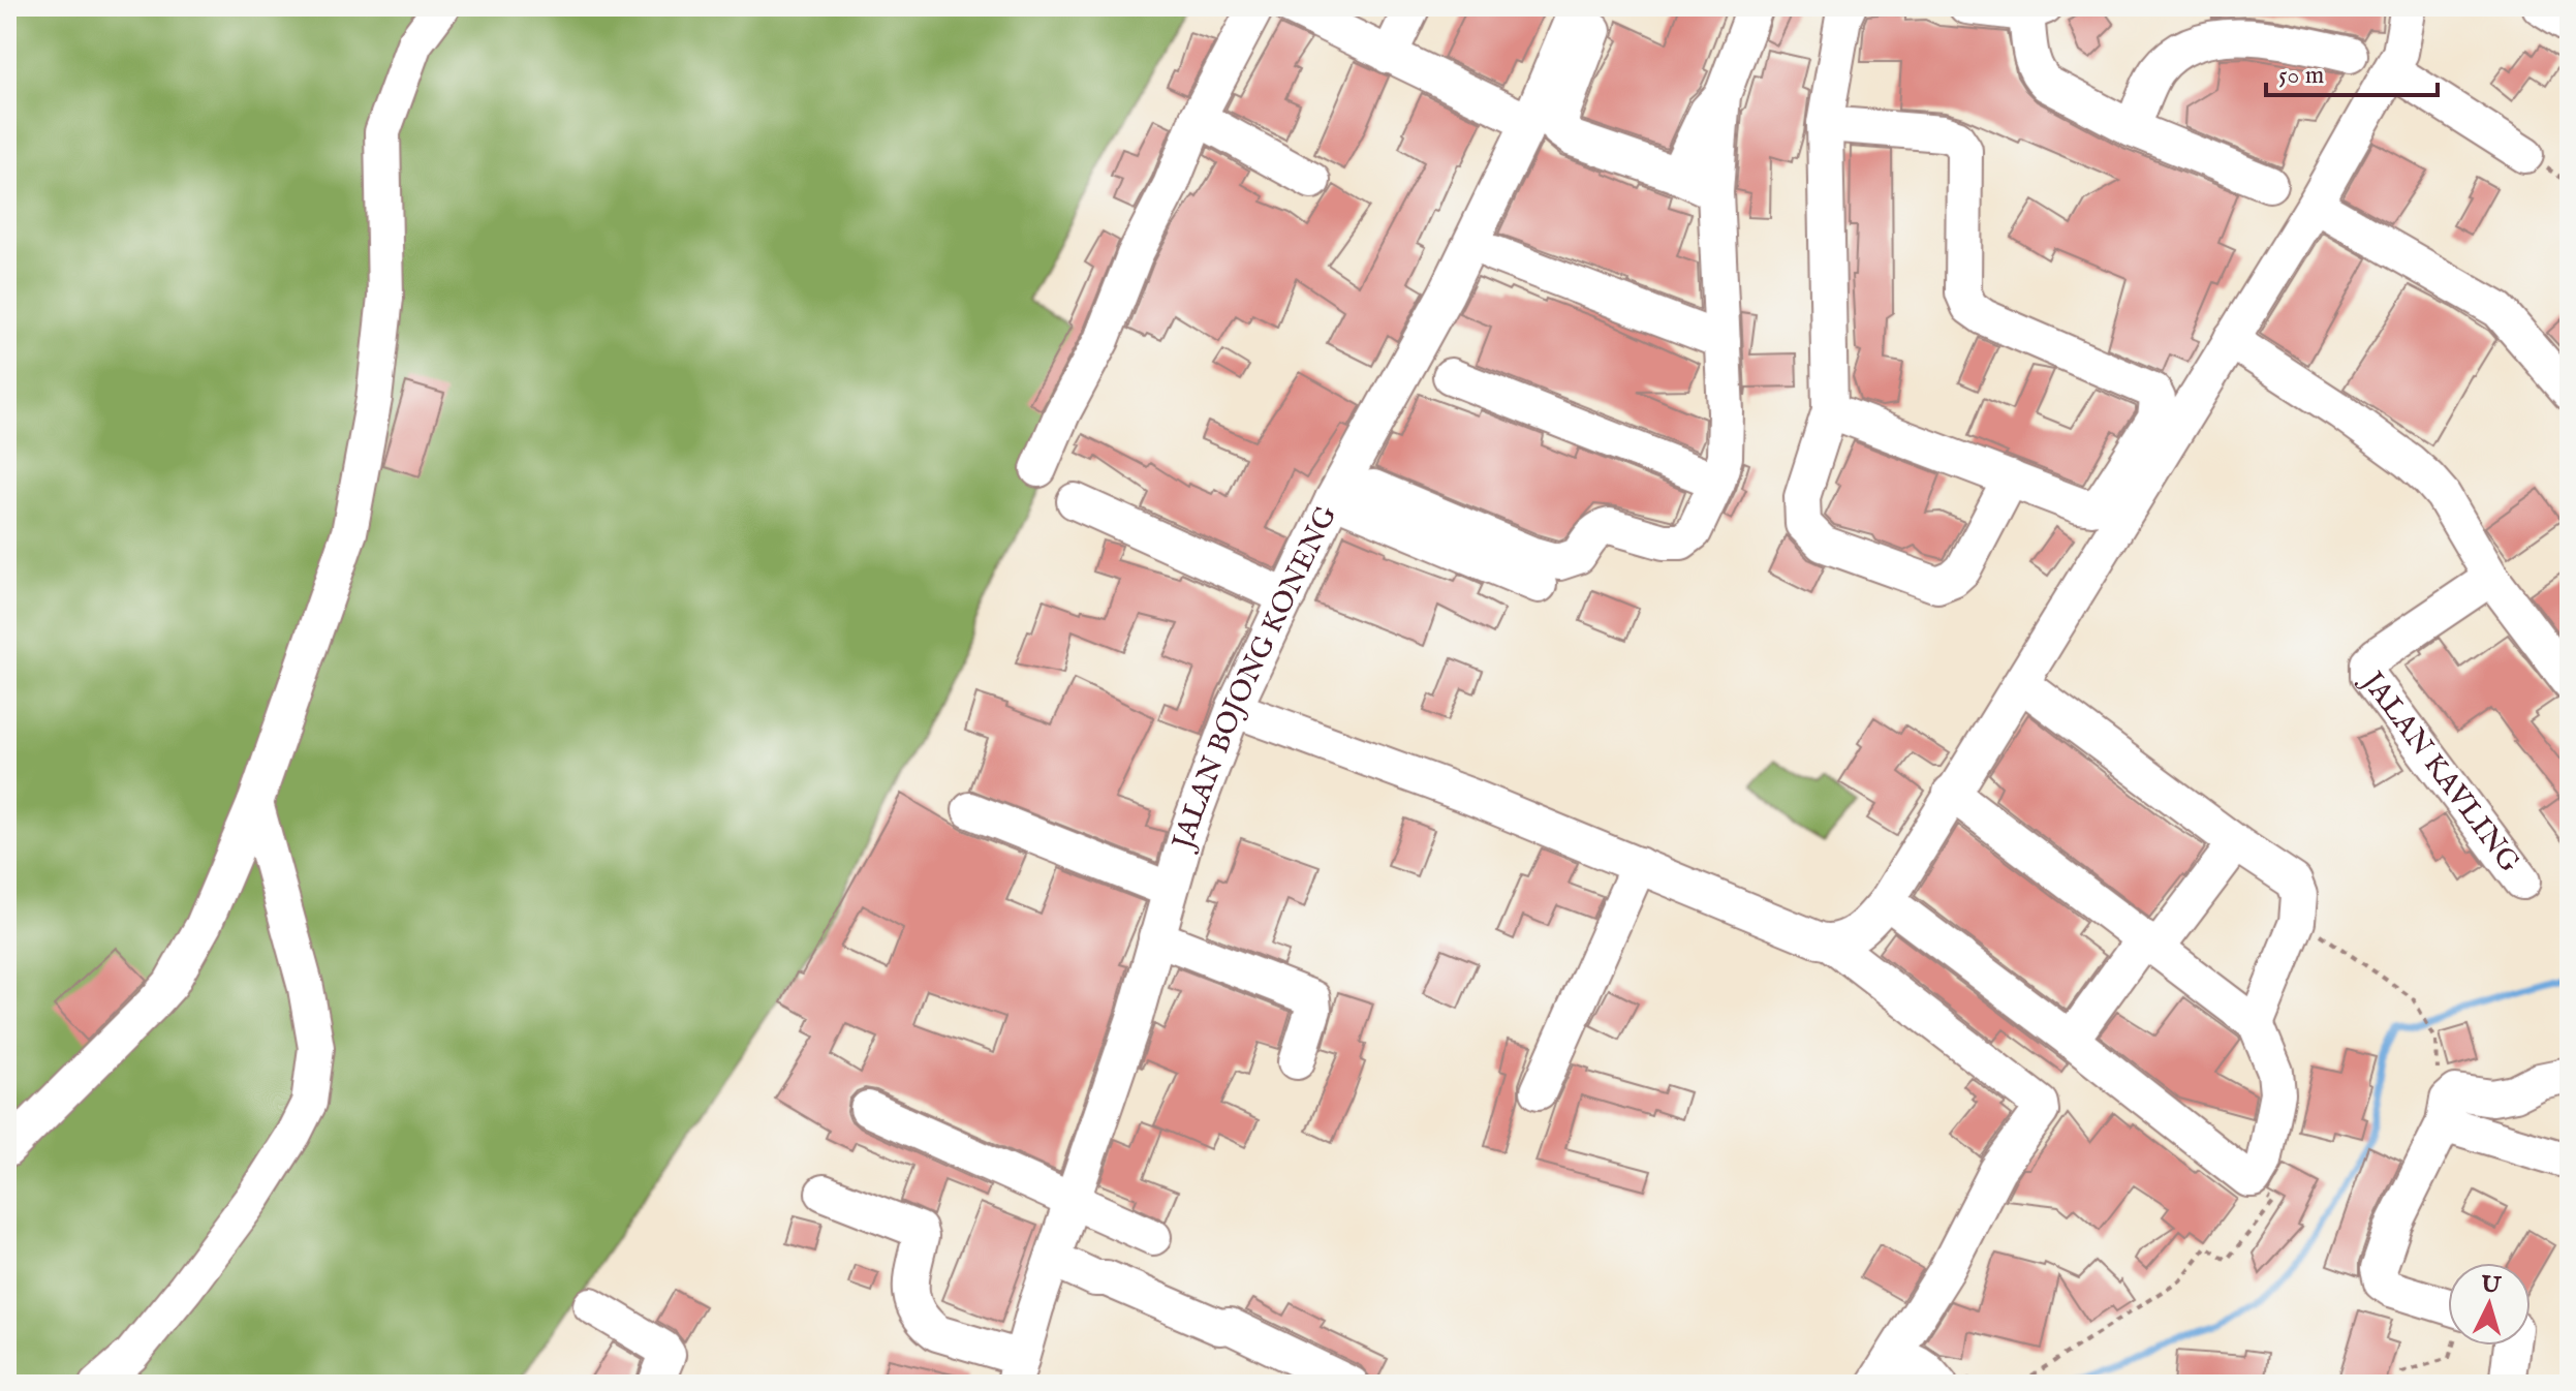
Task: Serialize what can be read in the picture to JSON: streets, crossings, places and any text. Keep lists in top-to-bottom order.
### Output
{
  "streets": {
    "street": ["JALAN BOJONG KONENG", "JALAN KAVLING"]
  },
  "scale_bar": "50 m",
  "north": "top"
}
